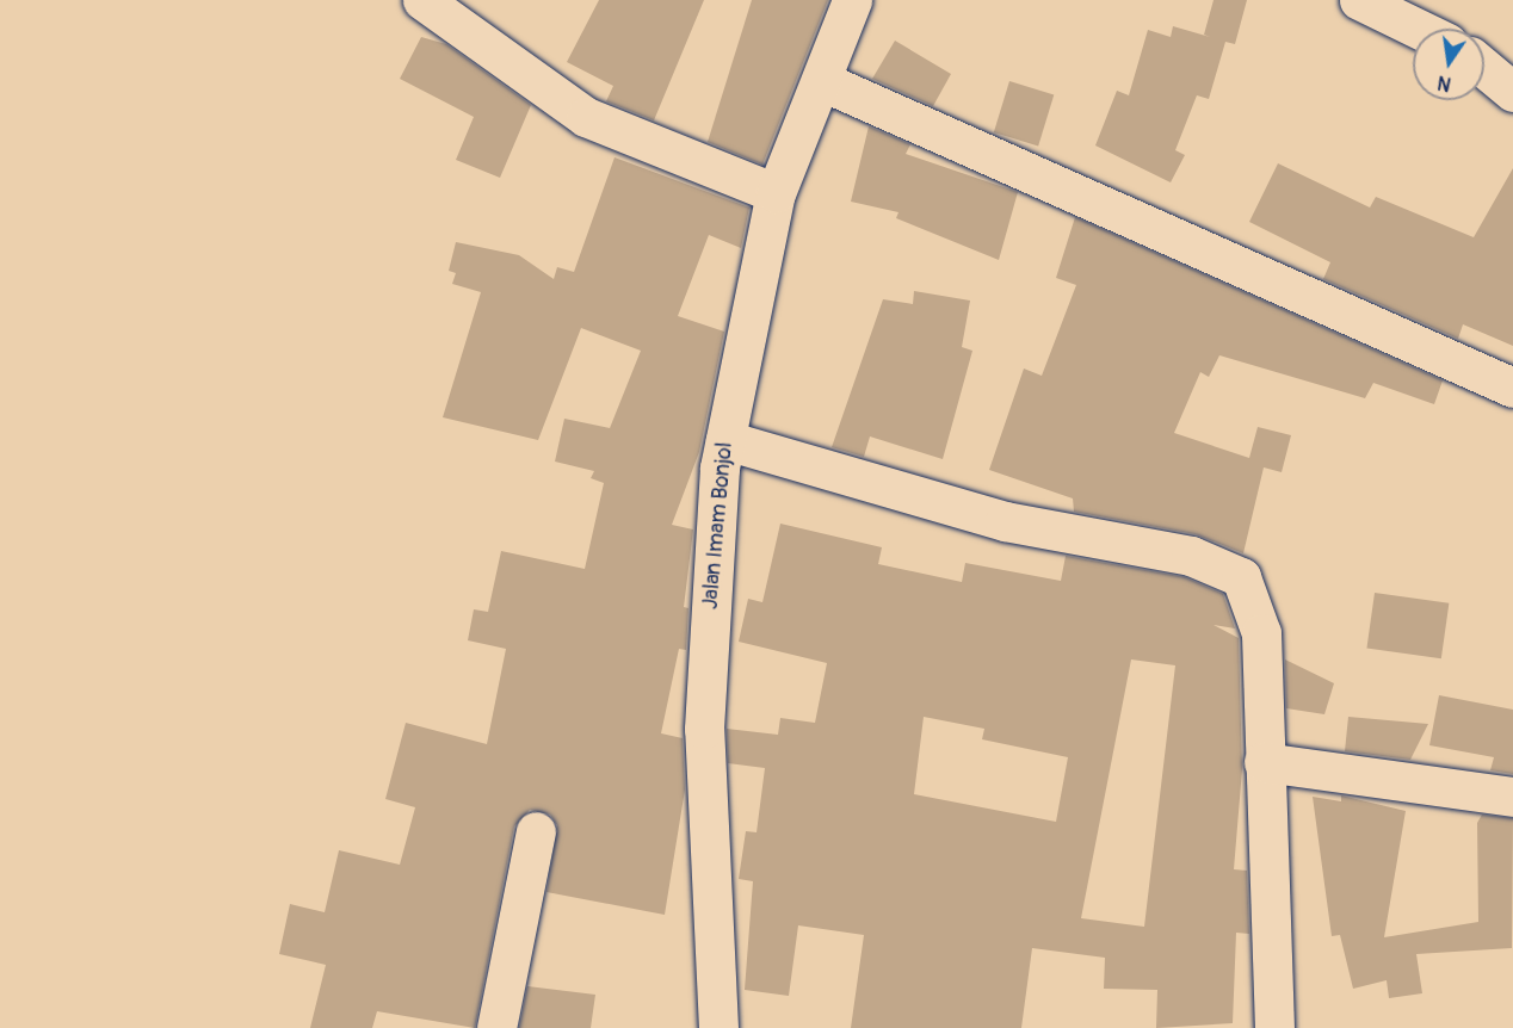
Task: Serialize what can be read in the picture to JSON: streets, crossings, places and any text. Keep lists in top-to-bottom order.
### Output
{
  "streets": {
    "street": ["Jalan Imam Bonjol"]
  },
  "north": "bottom"
}
